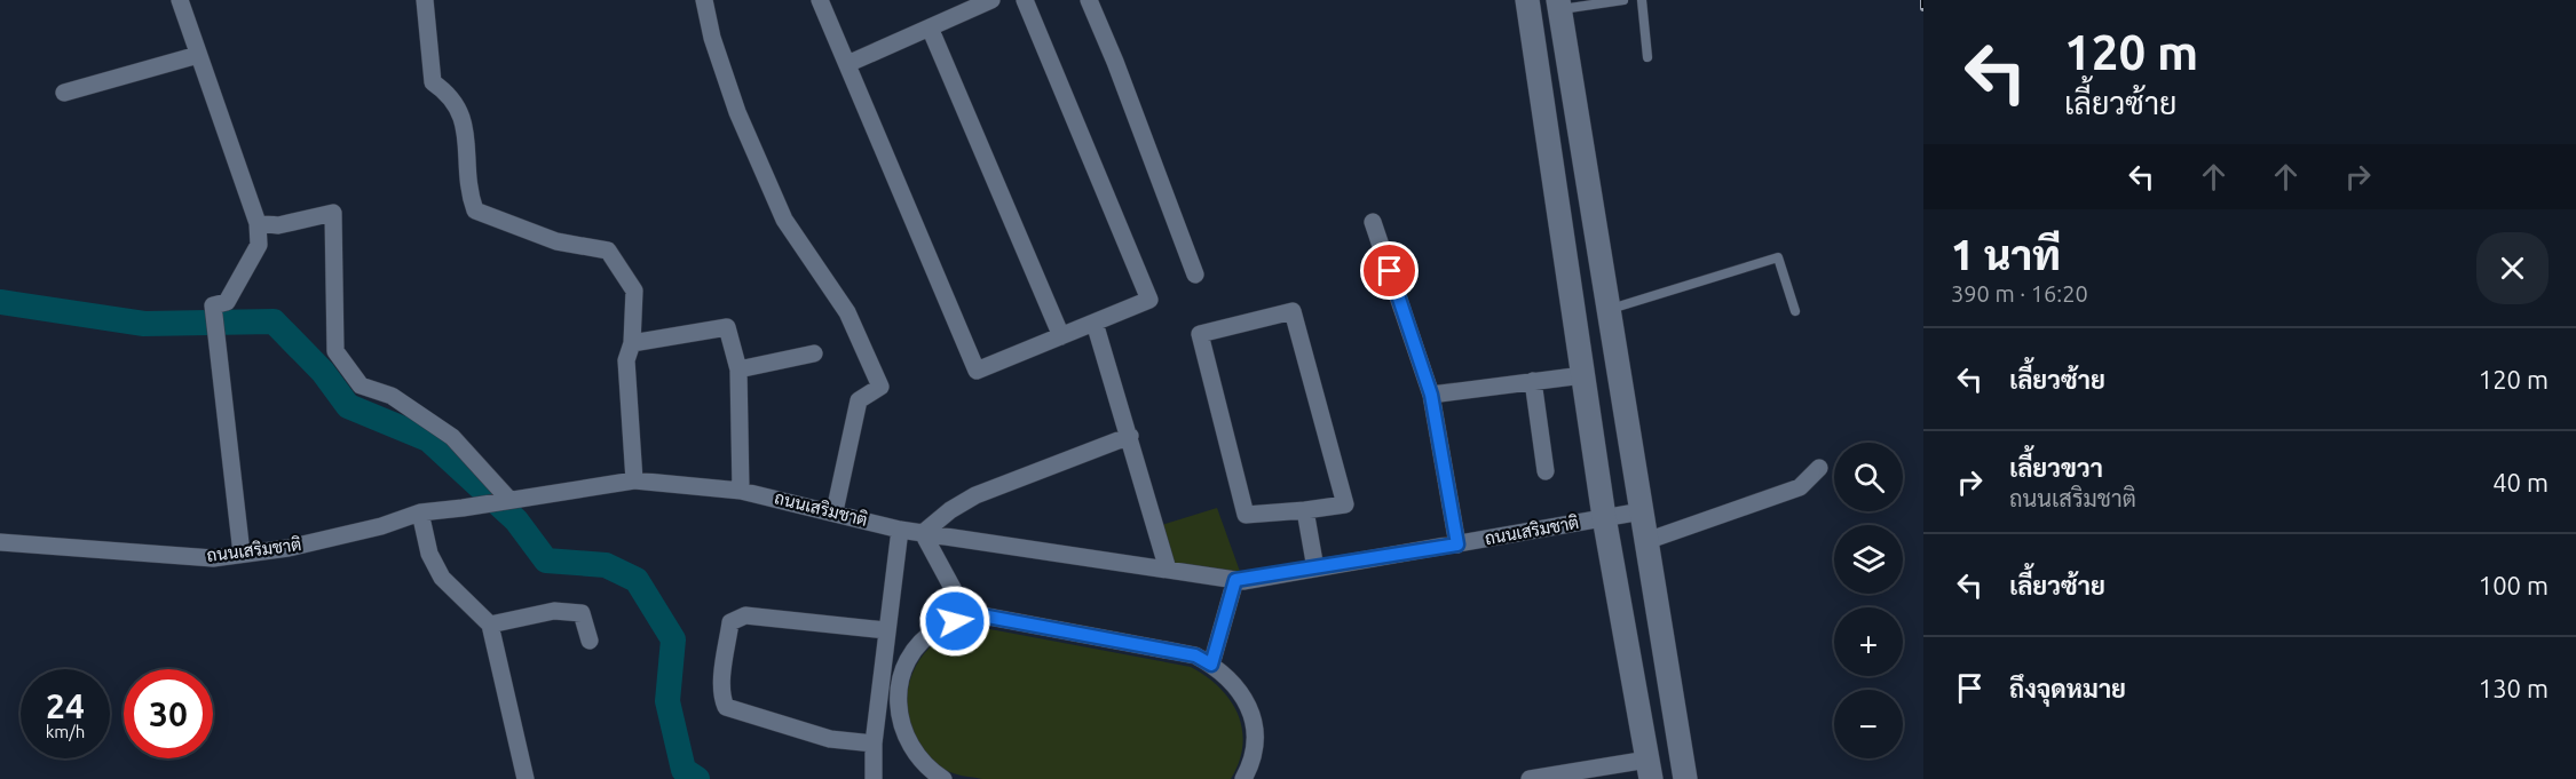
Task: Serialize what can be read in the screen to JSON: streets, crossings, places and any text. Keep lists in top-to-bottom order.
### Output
{
  "streets": {
    "street": ["ถนนเสริมชาติ"]
  },
  "page": {
    "turn": ["120 m", "เลี้ยวซ้าย"],
    "heading": ["1 นาที", "390 m · 16:20"],
    "list": [
      {
        "name": "เลี้ยวซ้าย",
        "value": "120 m"
      },
      {
        "name": "เลี้ยวขวา",
        "note": "ถนนเสริมชาติ",
        "value": "40 m"
      },
      {
        "name": "เลี้ยวซ้าย",
        "value": "100 m"
      },
      {
        "name": "ถึงจุดหมาย",
        "value": "130 m"
      }
    ],
    "map_buttons": ["+", "−"],
    "speed": "24 km/h",
    "limit": "30"
  }
}
